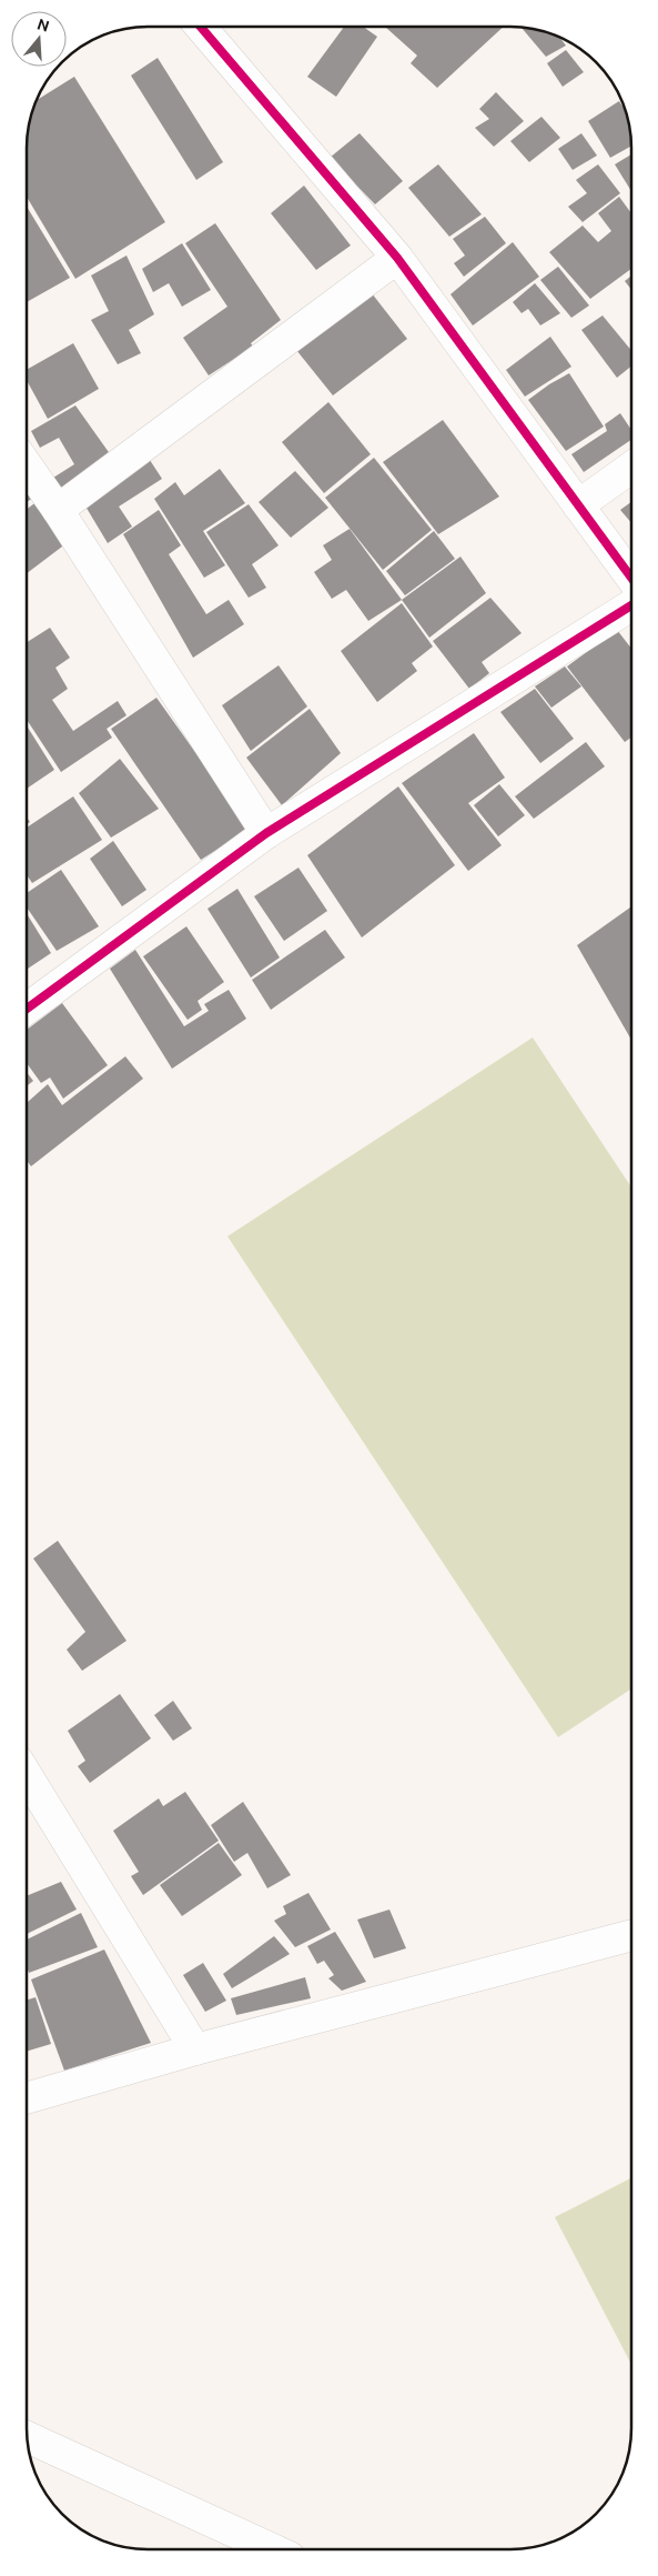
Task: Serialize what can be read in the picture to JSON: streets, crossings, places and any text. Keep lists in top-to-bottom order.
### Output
{
  "north": "top"
}
